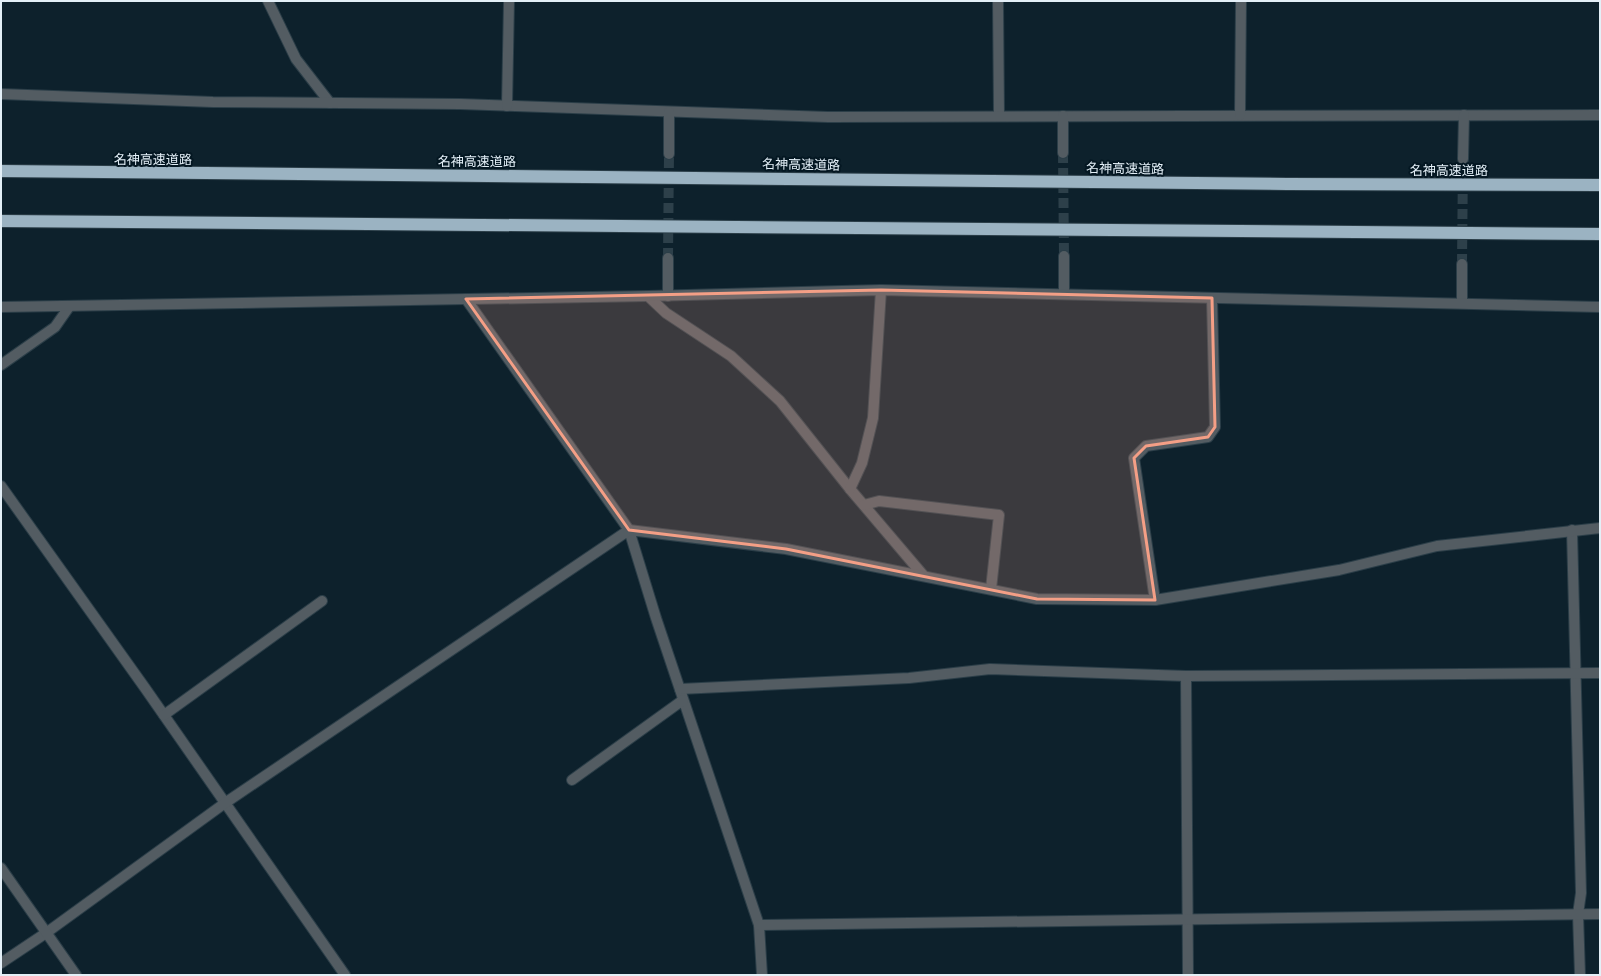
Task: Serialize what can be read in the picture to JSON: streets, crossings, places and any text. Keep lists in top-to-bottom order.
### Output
{
  "streets": {
    "highway": ["名神高速道路"]
  }
}
